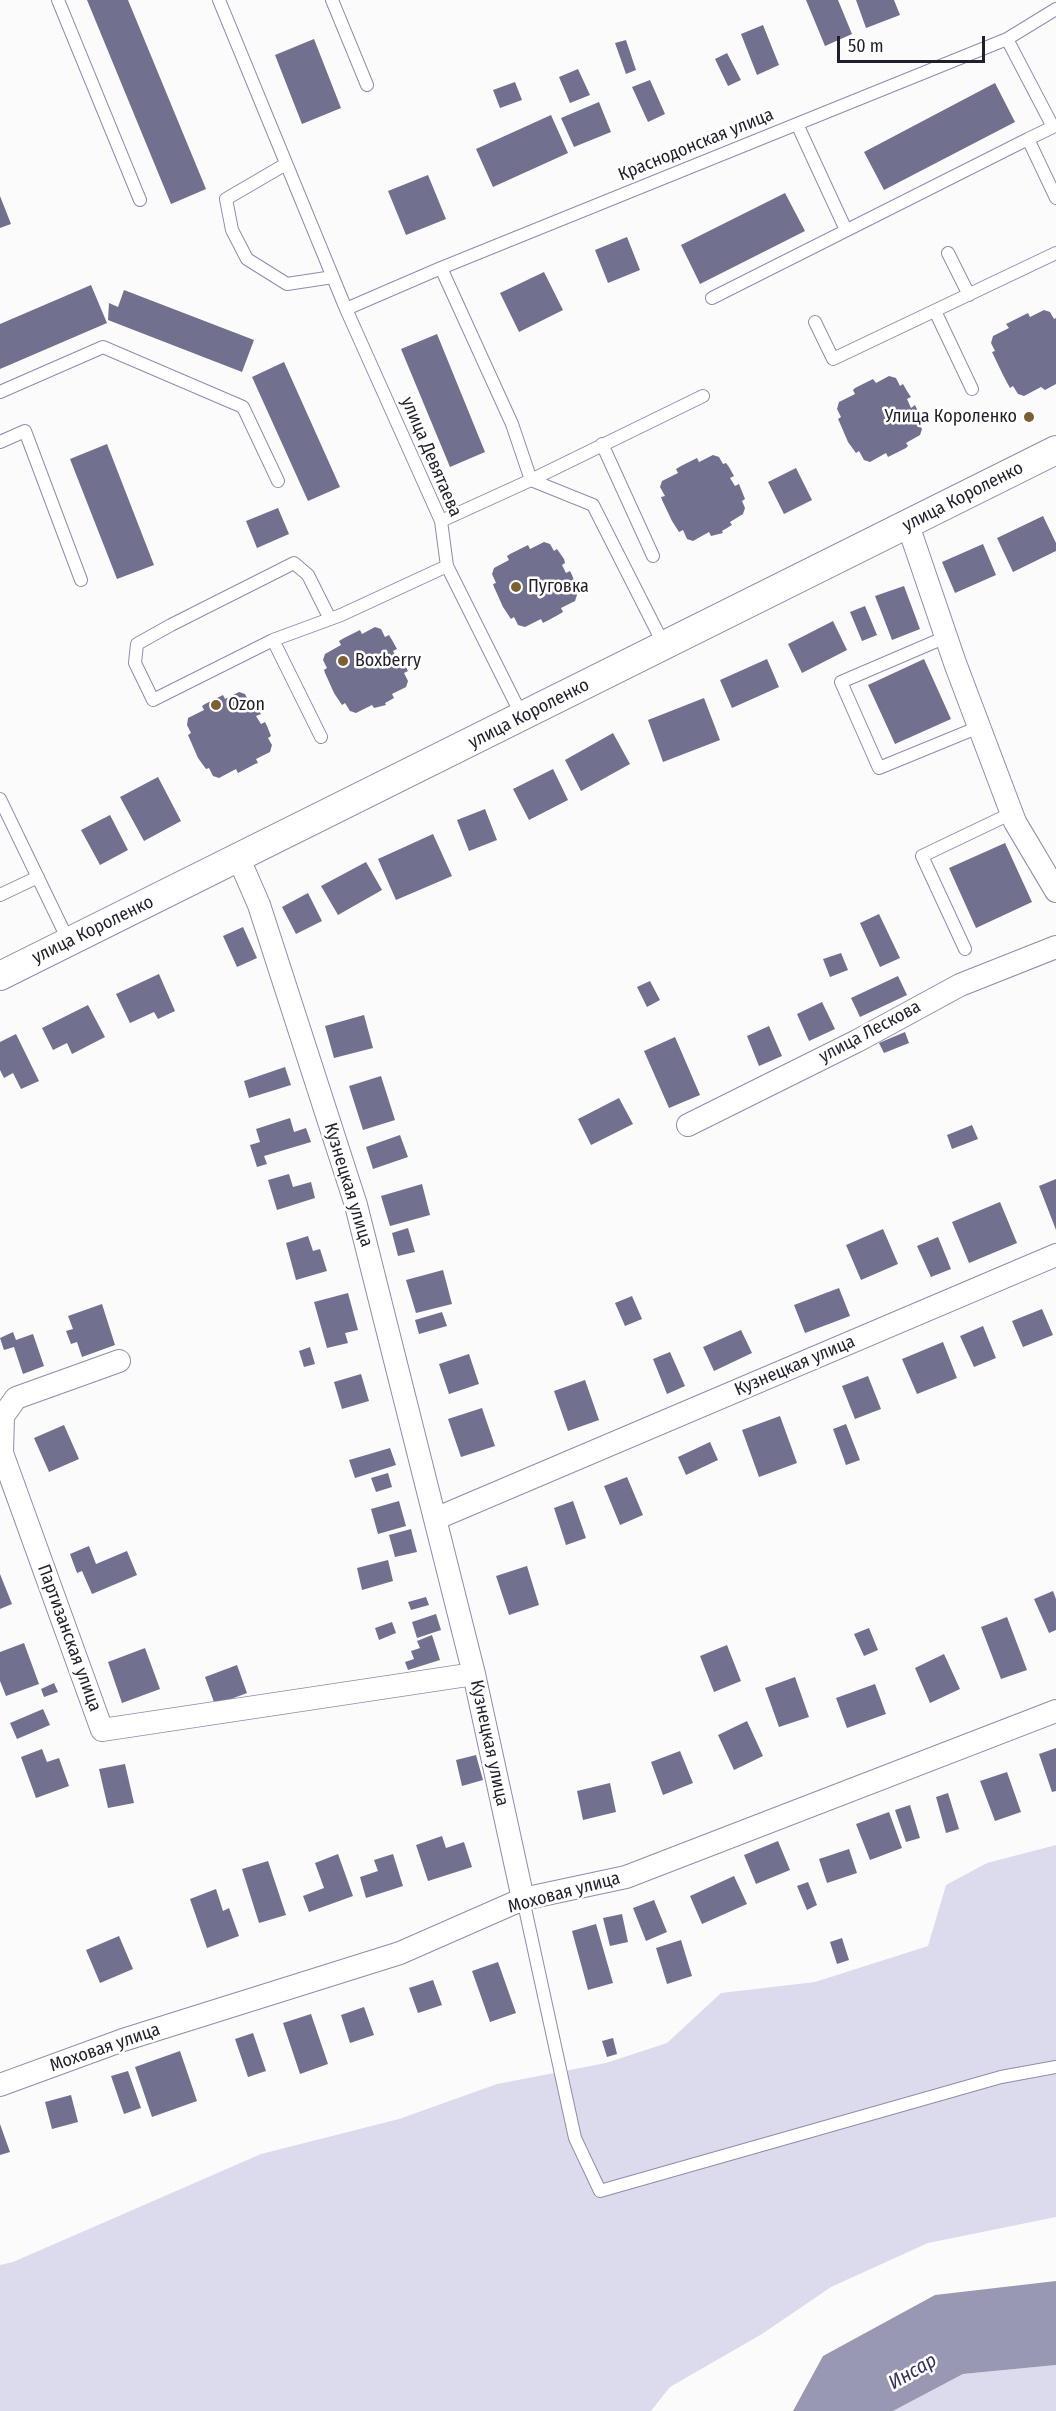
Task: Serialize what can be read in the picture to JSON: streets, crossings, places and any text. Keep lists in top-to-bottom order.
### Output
{
  "streets": {
    "street": [
      "улица Короленко",
      "улица Лескова",
      "Кузнецкая улица",
      "Партизанская улица",
      "Моховая улица"
    ],
    "lane": ["Краснодонская улица", "улица Девятаева"]
  },
  "crossings": [
    ["Краснодонская улица", "улица Девятаева"],
    ["улица Девятаева", "улица Короленко"],
    ["улица Короленко", "Кузнецкая улица"],
    ["Кузнецкая улица", "Партизанская улица"],
    ["Кузнецкая улица", "Моховая улица"]
  ],
  "water": ["Инсар"],
  "places": [
    "Улица Короленко",
    "Пуговка",
    "Boxberry",
    "Ozon"
  ],
  "scale_bar": "50 m"
}
